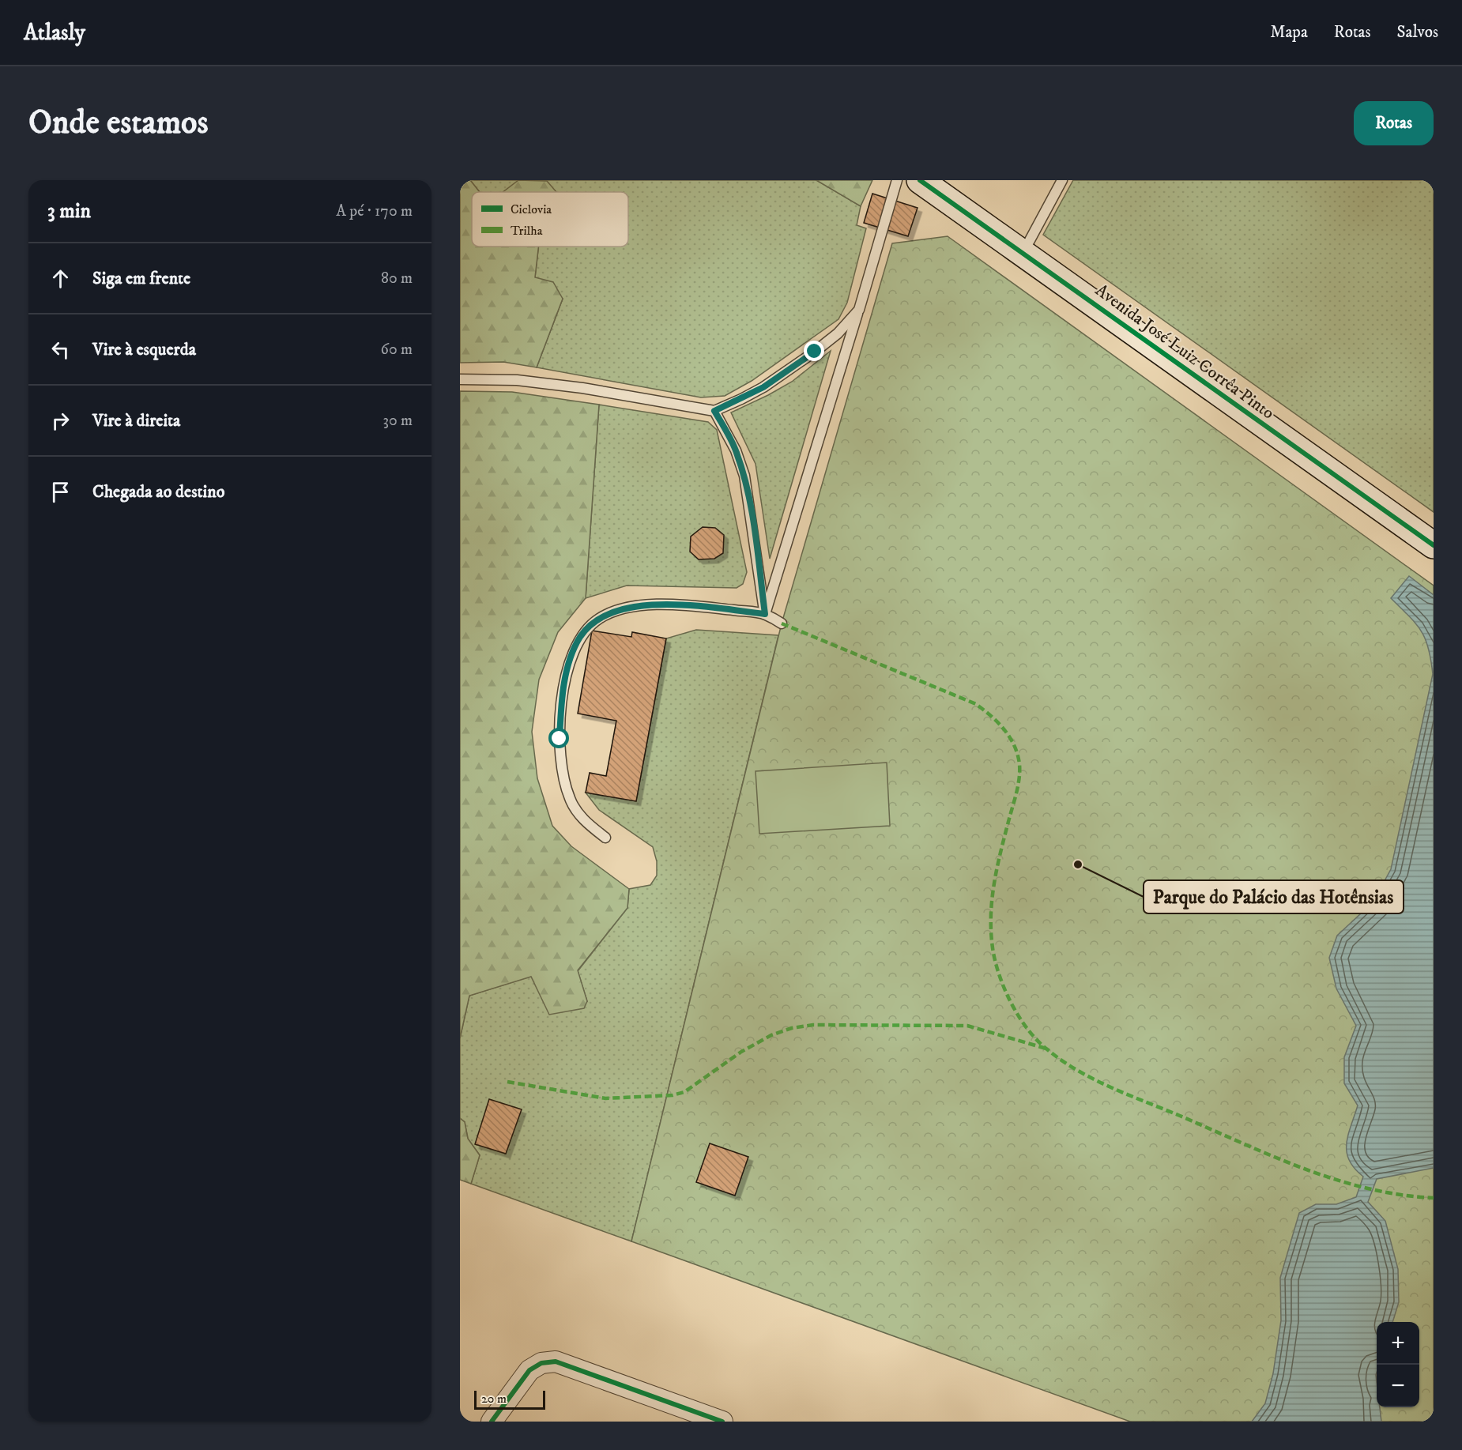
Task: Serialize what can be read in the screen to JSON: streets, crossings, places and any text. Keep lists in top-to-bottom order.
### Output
{
  "streets": {
    "street": ["Avenida José Luiz Corrêa Pinto"]
  },
  "places": ["Parque do Palácio das Hotênsias"],
  "legend": ["Ciclovia", "Trilha"],
  "scale_bar": "20 m",
  "page": {
    "header": "Atlasly",
    "nav": ["Mapa", "Rotas", "Salvos"],
    "buttons": "Rotas",
    "title": "Onde estamos",
    "heading": ["3 min", "A pé · 170 m"],
    "list": [
      ["Siga em frente", "80 m"],
      ["Vire à esquerda", "60 m"],
      ["Vire à direita", "30 m"],
      "Chegada ao destino"
    ],
    "map_buttons": ["+", "−"],
    "scale": "20 m"
  }
}
